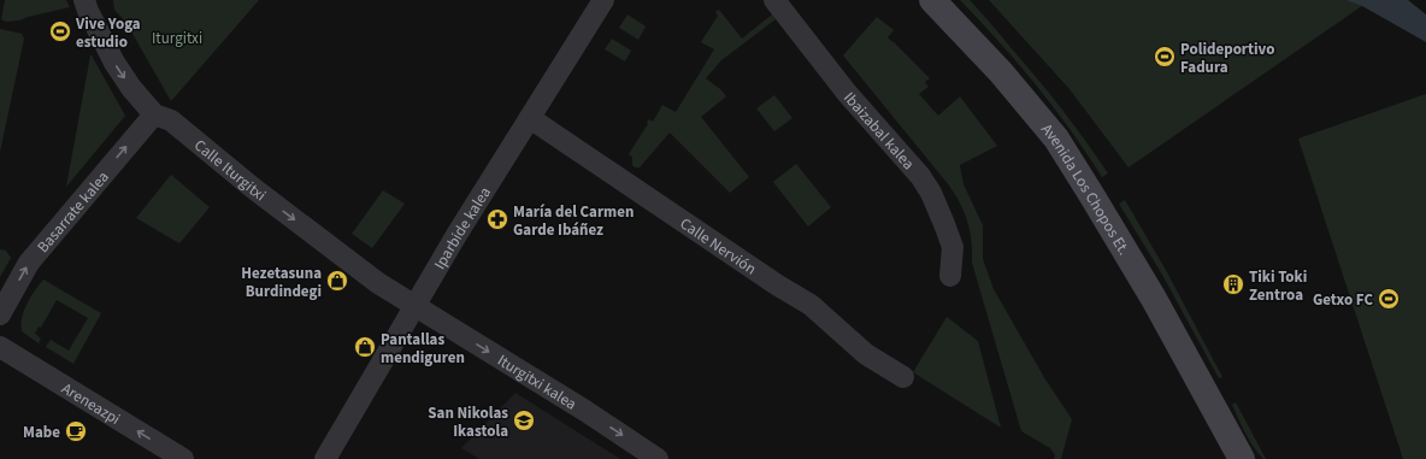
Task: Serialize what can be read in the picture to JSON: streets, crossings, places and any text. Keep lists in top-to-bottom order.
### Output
{
  "streets": {
    "street": [
      "Ibaizabal kalea",
      "Calle Iturgitxi",
      "Avenida Los Chopos Et.",
      "Basarrate kalea",
      "Iparbide kalea",
      "Calle Nervión",
      "Iturgitxi kalea",
      "Areneazpi"
    ]
  },
  "crossings": [
    ["Calle Iturgitxi", "Basarrate kalea"],
    ["Calle Iturgitxi", "Iparbide kalea"],
    ["Calle Iturgitxi", "Iturgitxi kalea"],
    ["Iparbide kalea", "Calle Nervión"],
    ["Iparbide kalea", "Iturgitxi kalea"]
  ],
  "one_way": [
    "Calle Iturgitxi",
    "Basarrate kalea",
    "Iturgitxi kalea",
    "Areneazpi"
  ],
  "parks": ["Iturgitxi"],
  "places": {
    "sports": ["Vive Yoga estudio", "Polideportivo Fadura", "Getxo FC"],
    "pharmacy": ["María del Carmen Garde Ibáñez"],
    "shop": ["Hezetasuna Burdindegi", "Pantallas mendiguren"],
    "building": ["Tiki Toki Zentroa"],
    "school or university": ["San Nikolas Ikastola"],
    "cafe": ["Mabe"]
  }
}
